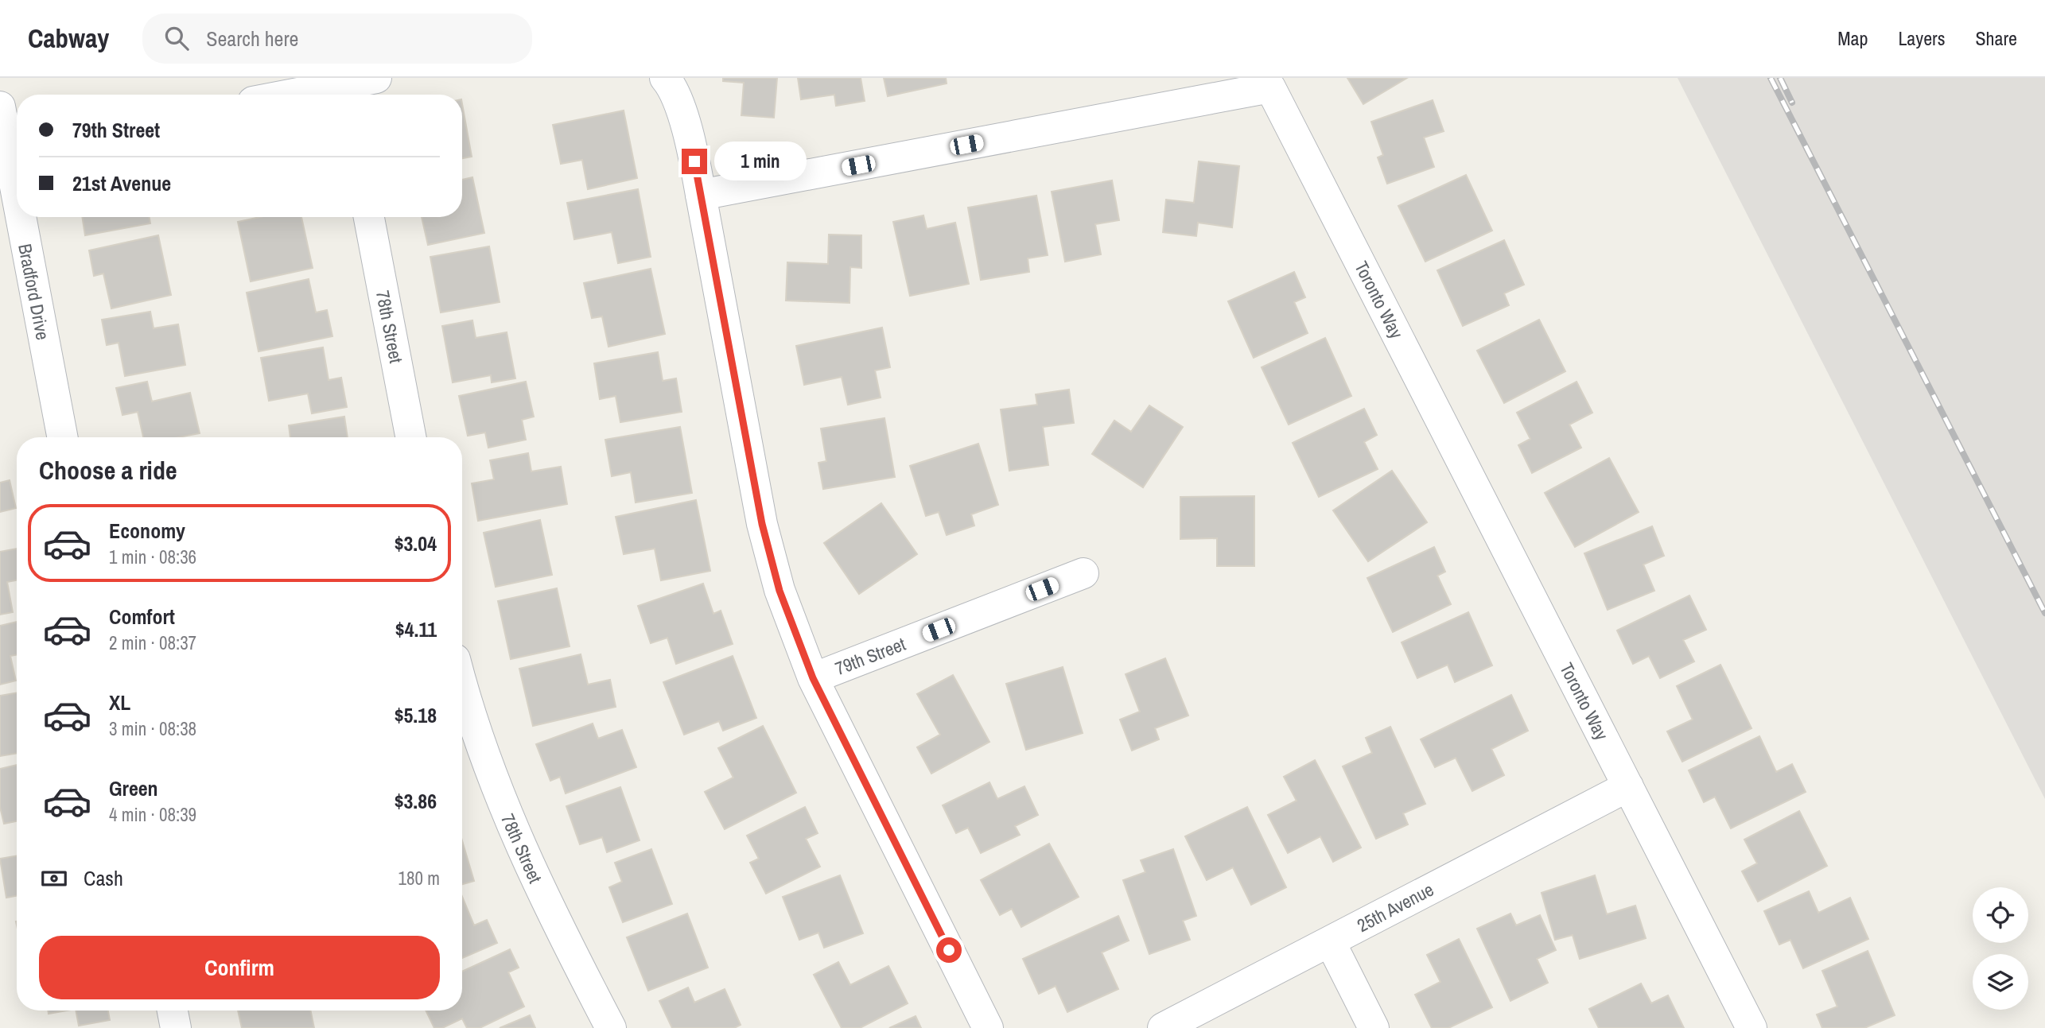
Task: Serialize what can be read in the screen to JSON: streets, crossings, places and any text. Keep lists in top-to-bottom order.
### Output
{
  "streets": {
    "street": [
      "Bradford Drive",
      "Toronto Way",
      "78th Street",
      "79th Street",
      "25th Avenue"
    ]
  },
  "crossings": [
    ["Toronto Way", "79th Street"],
    ["Toronto Way", "25th Avenue"]
  ],
  "page": {
    "header": "Cabway",
    "search": "Search here",
    "nav": ["Map", "Layers", "Share"],
    "banner": ["79th Street", "21st Avenue"],
    "bubble": "1 min",
    "heading": "Choose a ride",
    "list": [
      {
        "name": "Economy",
        "note": "1 min · 08:36",
        "value": "$3.04"
      },
      {
        "name": "Comfort",
        "note": "2 min · 08:37",
        "value": "$4.11"
      },
      {
        "name": "XL",
        "note": "3 min · 08:38",
        "value": "$5.18"
      },
      {
        "name": "Green",
        "note": "4 min · 08:39",
        "value": "$3.86"
      }
    ],
    "pay": ["Cash", "180 m"],
    "buttons": "Confirm"
  }
}
